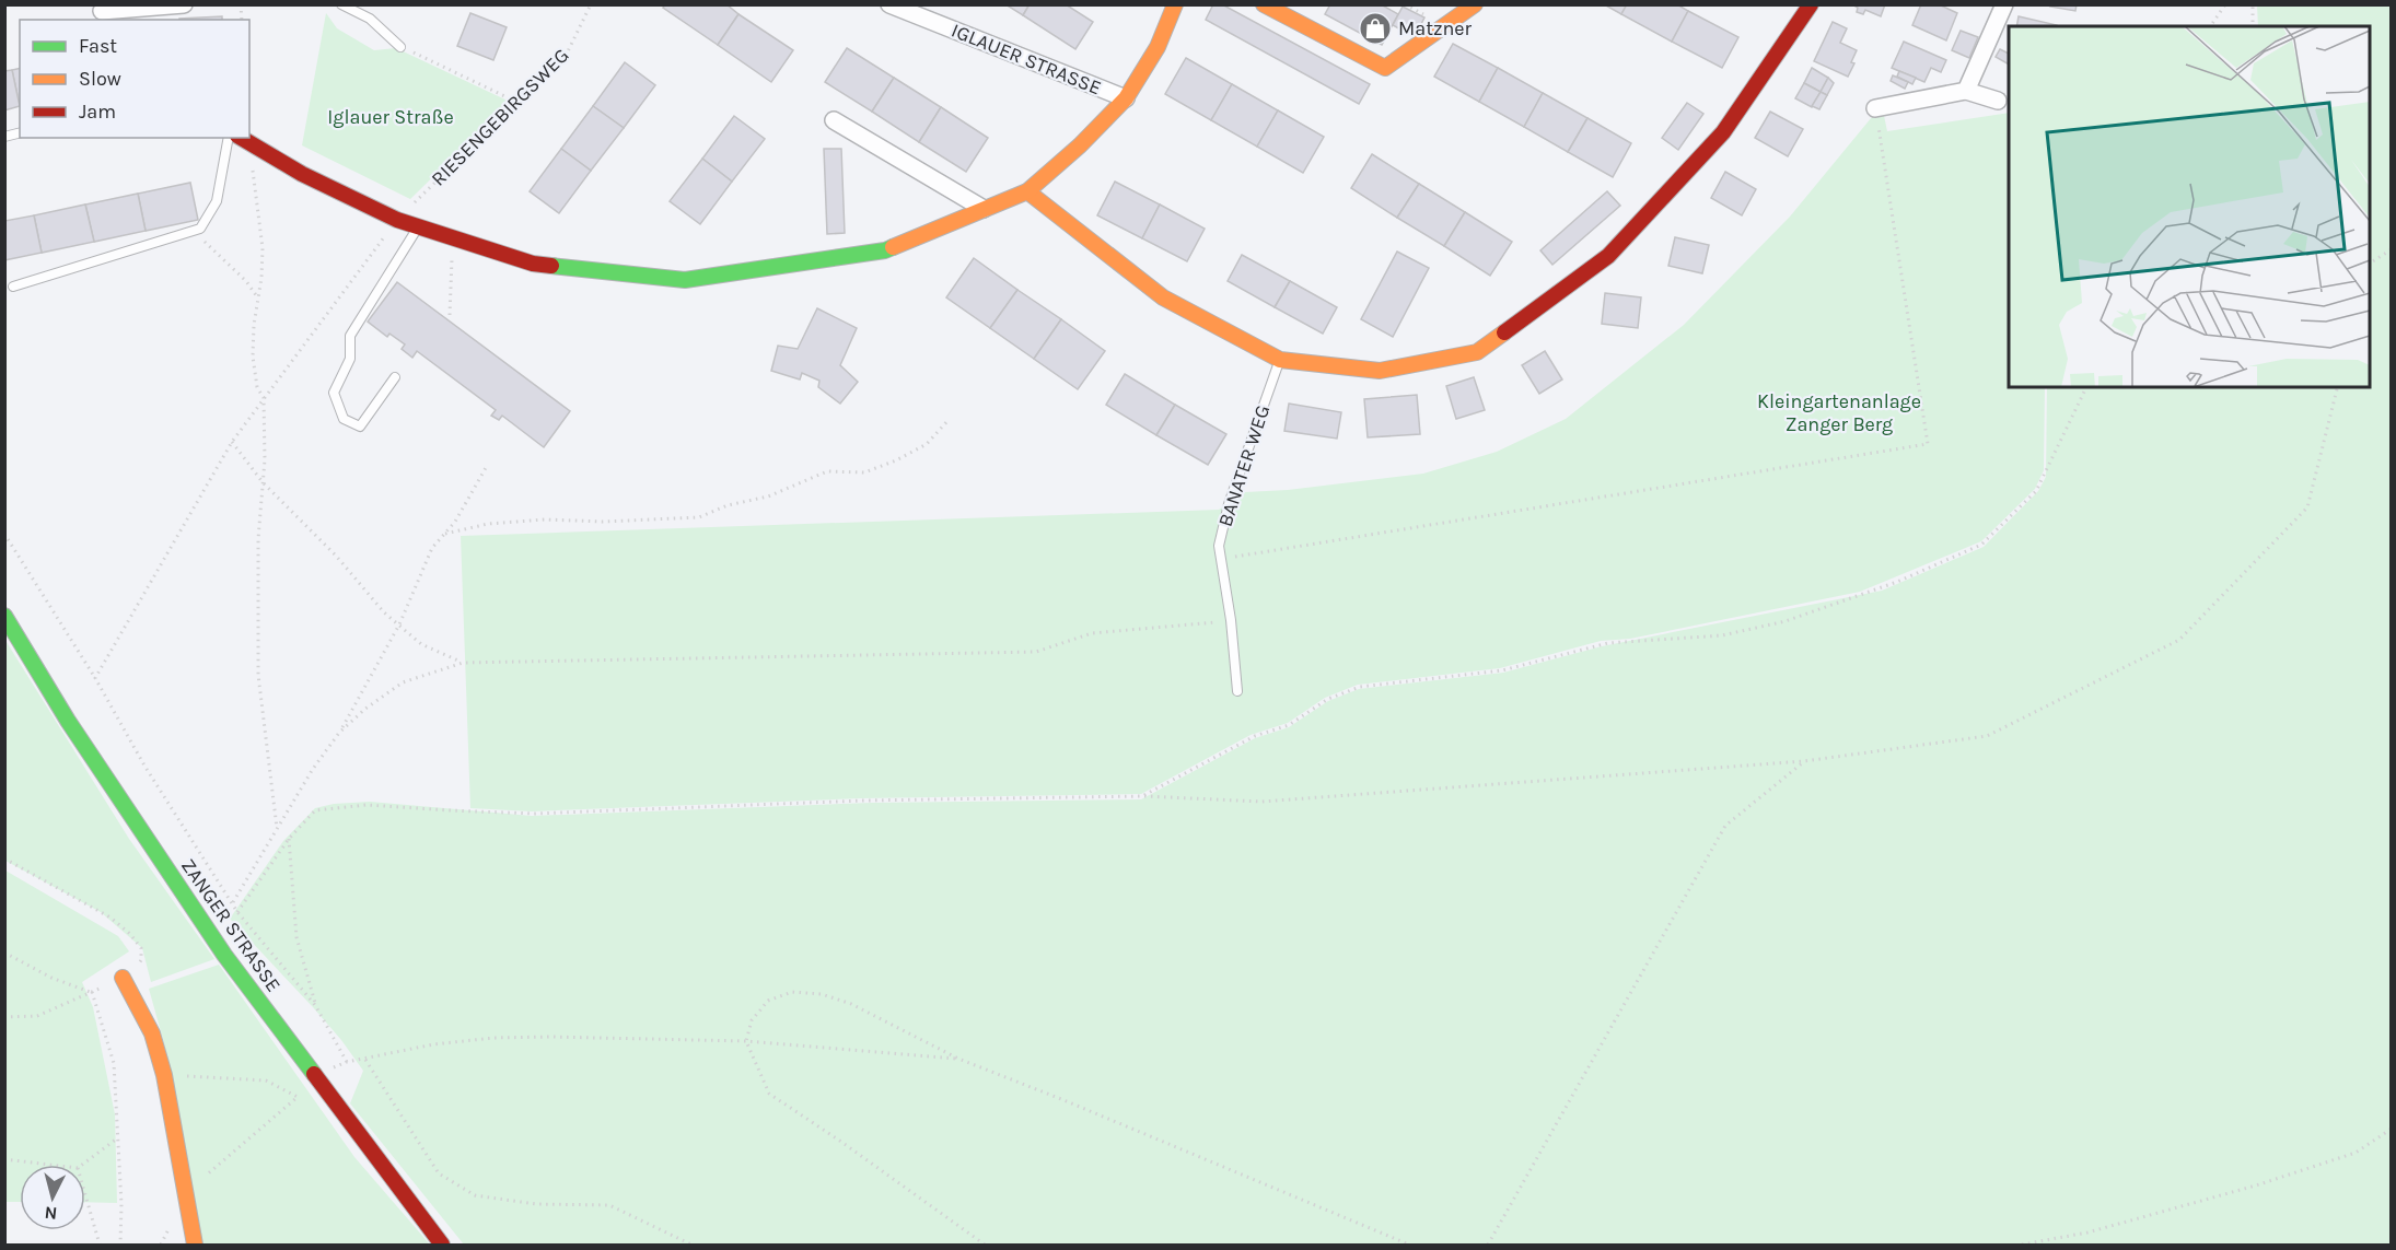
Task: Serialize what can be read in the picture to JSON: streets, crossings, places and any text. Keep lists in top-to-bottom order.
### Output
{
  "streets": {
    "street": ["IGLAUER STRASSE", "ZANGER STRASSE"],
    "lane": ["BANATER WEG"],
    "path": ["RIESENGEBIRGSWEG"]
  },
  "crossings": [
    ["IGLAUER STRASSE", "RIESENGEBIRGSWEG"]
  ],
  "parks": ["Iglauer Straße", "Kleingartenanlage Zanger Berg"],
  "places": {
    "shop": ["Matzner"]
  },
  "legend": ["Fast", "Slow", "Jam"],
  "north": "bottom"
}
